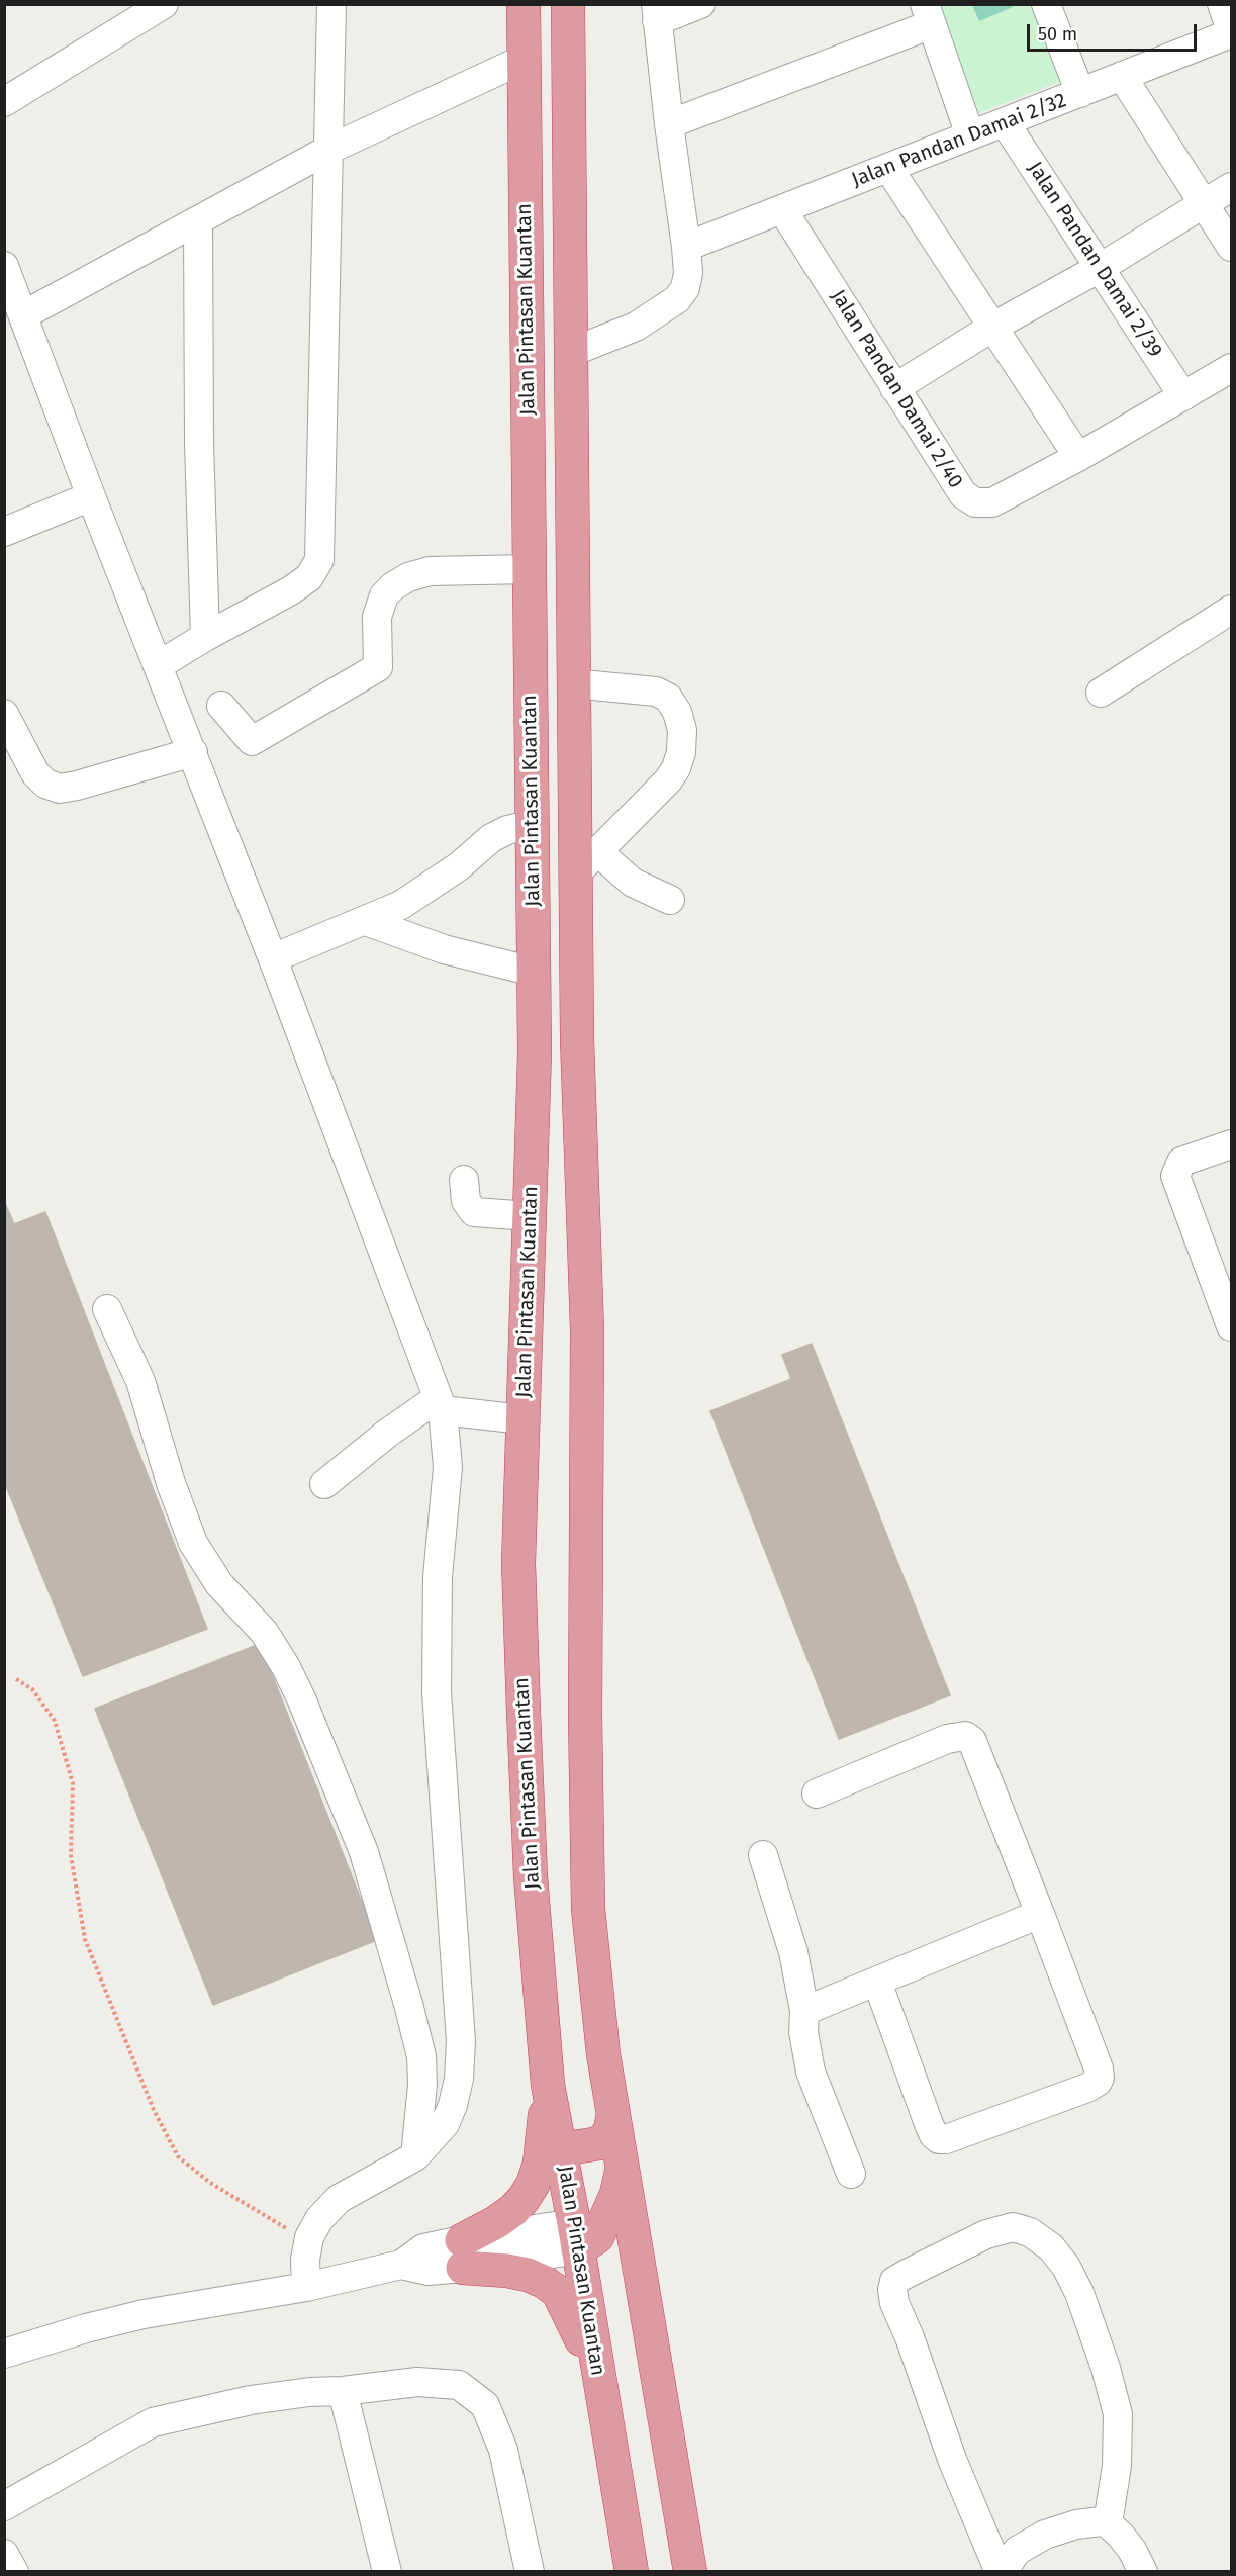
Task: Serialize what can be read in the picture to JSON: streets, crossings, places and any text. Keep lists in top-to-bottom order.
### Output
{
  "streets": {
    "highway": ["Jalan Pintasan Kuantan"],
    "street": ["Jalan Pandan Damai 2/32", "Jalan Pandan Damai 2/39", "Jalan Pandan Damai 2/40"]
  },
  "crossings": [
    ["Jalan Pandan Damai 2/32", "Jalan Pandan Damai 2/39"],
    ["Jalan Pandan Damai 2/32", "Jalan Pandan Damai 2/40"],
    ["Jalan Pandan Damai 2/39", "Jalan Pandan Damai 2/40"]
  ],
  "scale_bar": "50 m"
}
